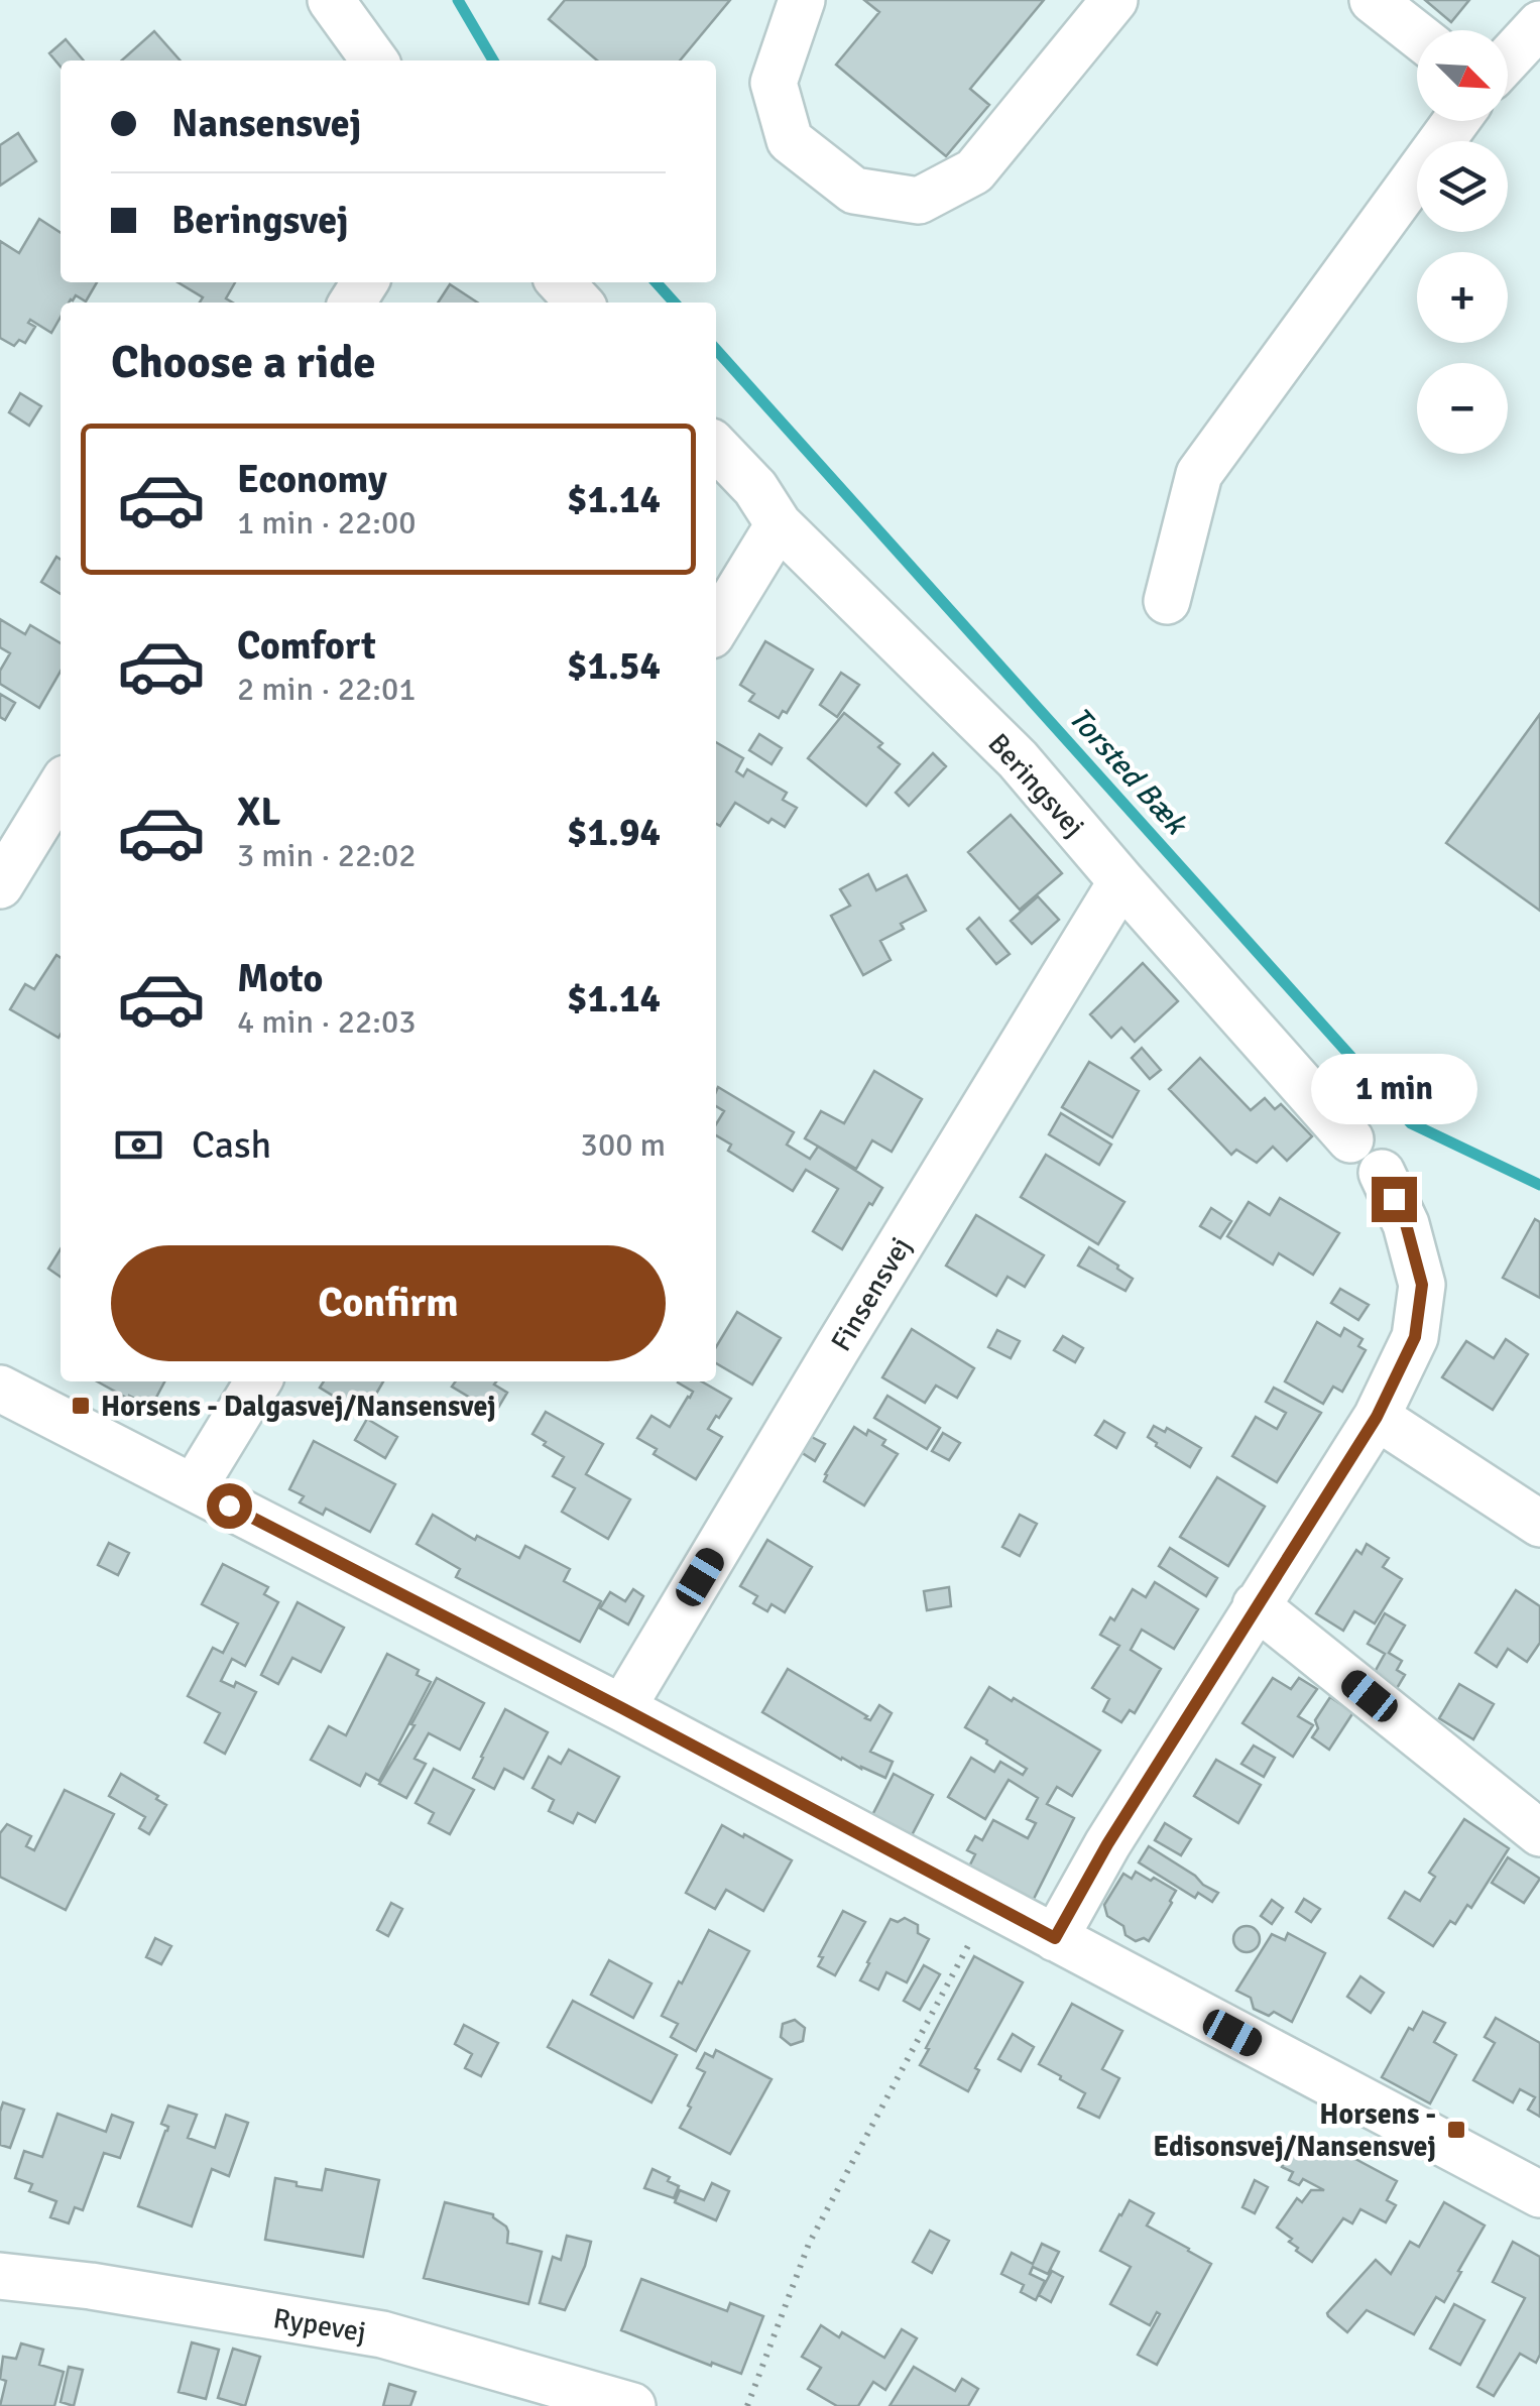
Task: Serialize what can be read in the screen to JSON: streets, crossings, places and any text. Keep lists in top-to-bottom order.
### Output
{
  "streets": {
    "street": ["Beringsvej", "Finsensvej", "Rypevej"]
  },
  "crossings": [
    ["Beringsvej", "Finsensvej"]
  ],
  "water": ["Torsted Bæk"],
  "places": {
    "transit": ["Horsens - Dalgasvej/Nansensvej", "Horsens - Edisonsvej/Nansensvej"]
  },
  "north": "bottom right",
  "page": {
    "map_buttons": ["+", "−"],
    "banner": ["Nansensvej", "Beringsvej"],
    "heading": "Choose a ride",
    "list": [
      {
        "name": "Economy",
        "note": "1 min · 22:00",
        "value": "$1.14"
      },
      {
        "name": "Comfort",
        "note": "2 min · 22:01",
        "value": "$1.54"
      },
      {
        "name": "XL",
        "note": "3 min · 22:02",
        "value": "$1.94"
      },
      {
        "name": "Moto",
        "note": "4 min · 22:03",
        "value": "$1.14"
      }
    ],
    "bubble": "1 min",
    "pay": ["Cash", "300 m"],
    "buttons": "Confirm"
  }
}
